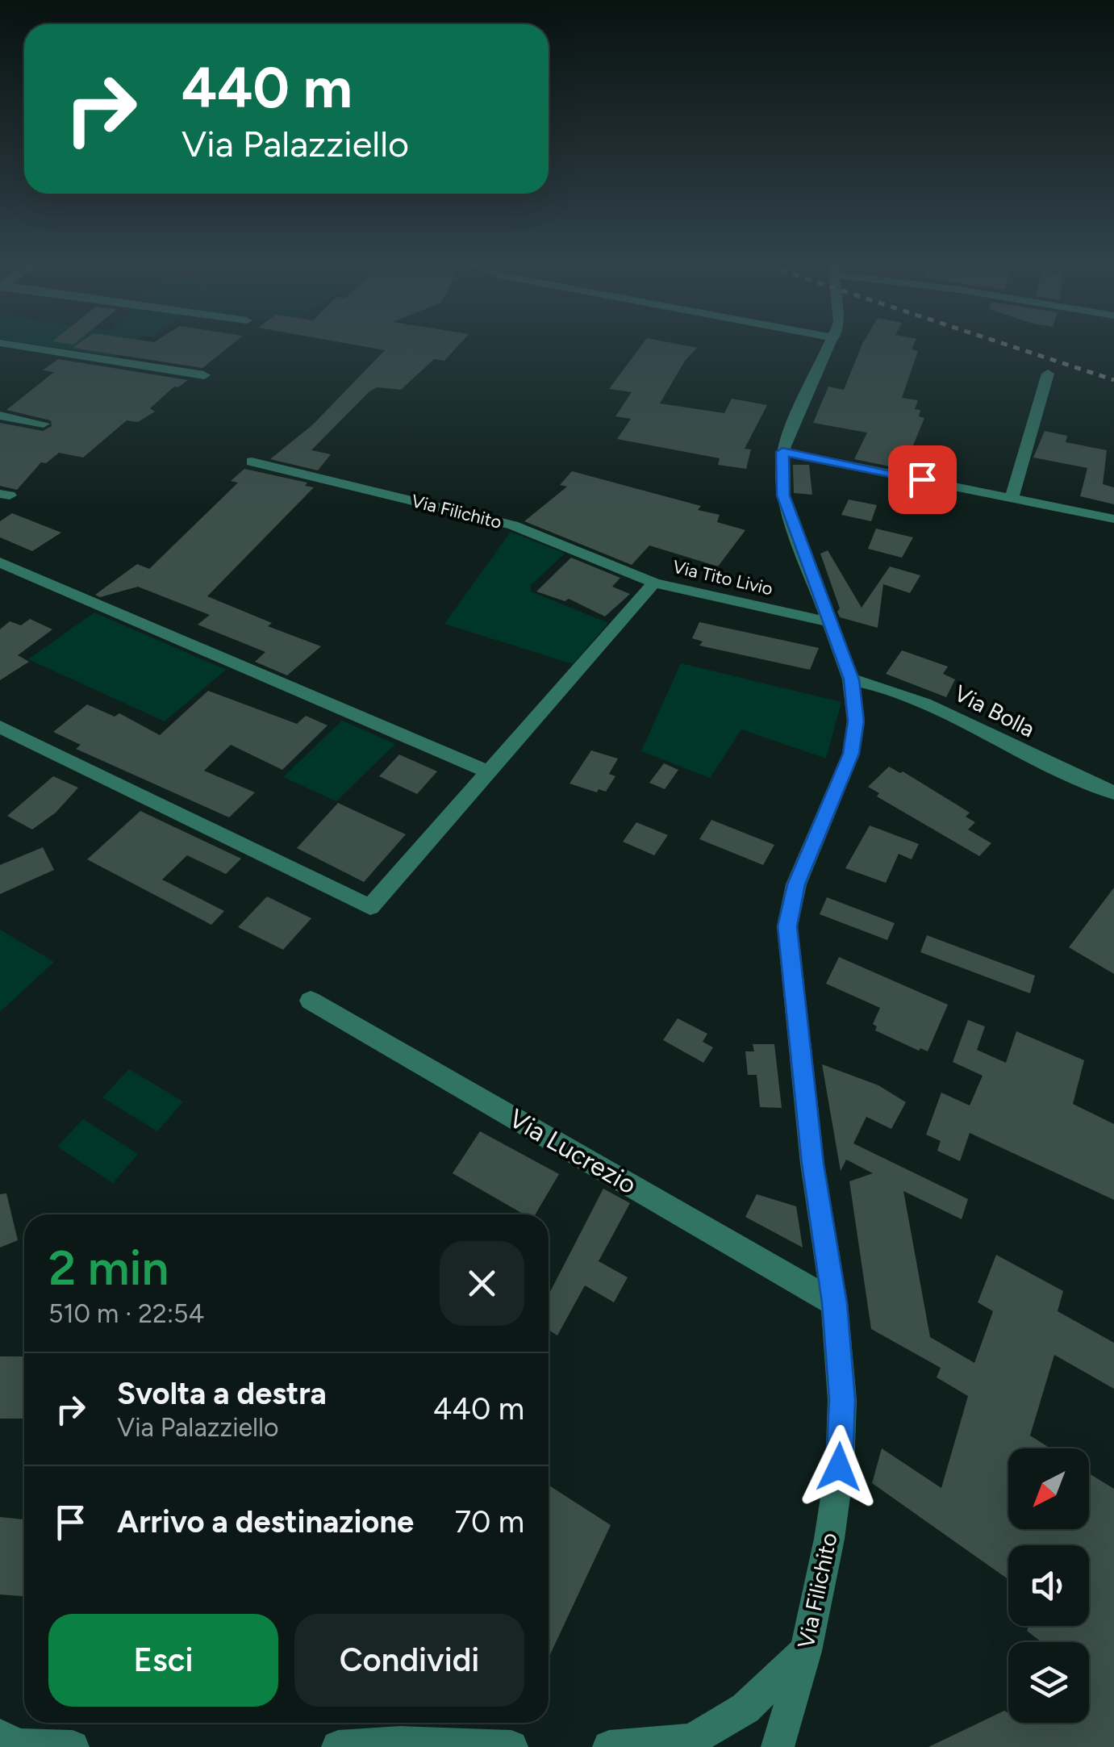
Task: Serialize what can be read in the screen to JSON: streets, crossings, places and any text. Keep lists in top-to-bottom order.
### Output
{
  "streets": {
    "street": [
      "Via Filichito",
      "Via Tito Livio",
      "Via Bolla",
      "Via Lucrezio"
    ]
  },
  "crossings": [
    ["Via Filichito", "Via Tito Livio"],
    ["Via Filichito", "Via Bolla"],
    ["Via Filichito", "Via Lucrezio"]
  ],
  "north": "bottom left",
  "page": {
    "turn": ["440 m", "Via Palazziello"],
    "heading": ["2 min", "510 m · 22:54"],
    "list": [
      {
        "name": "Svolta a destra",
        "note": "Via Palazziello",
        "value": "440 m"
      },
      {
        "name": "Arrivo a destinazione",
        "value": "70 m"
      }
    ],
    "buttons": ["Esci", "Condividi"]
  }
}
